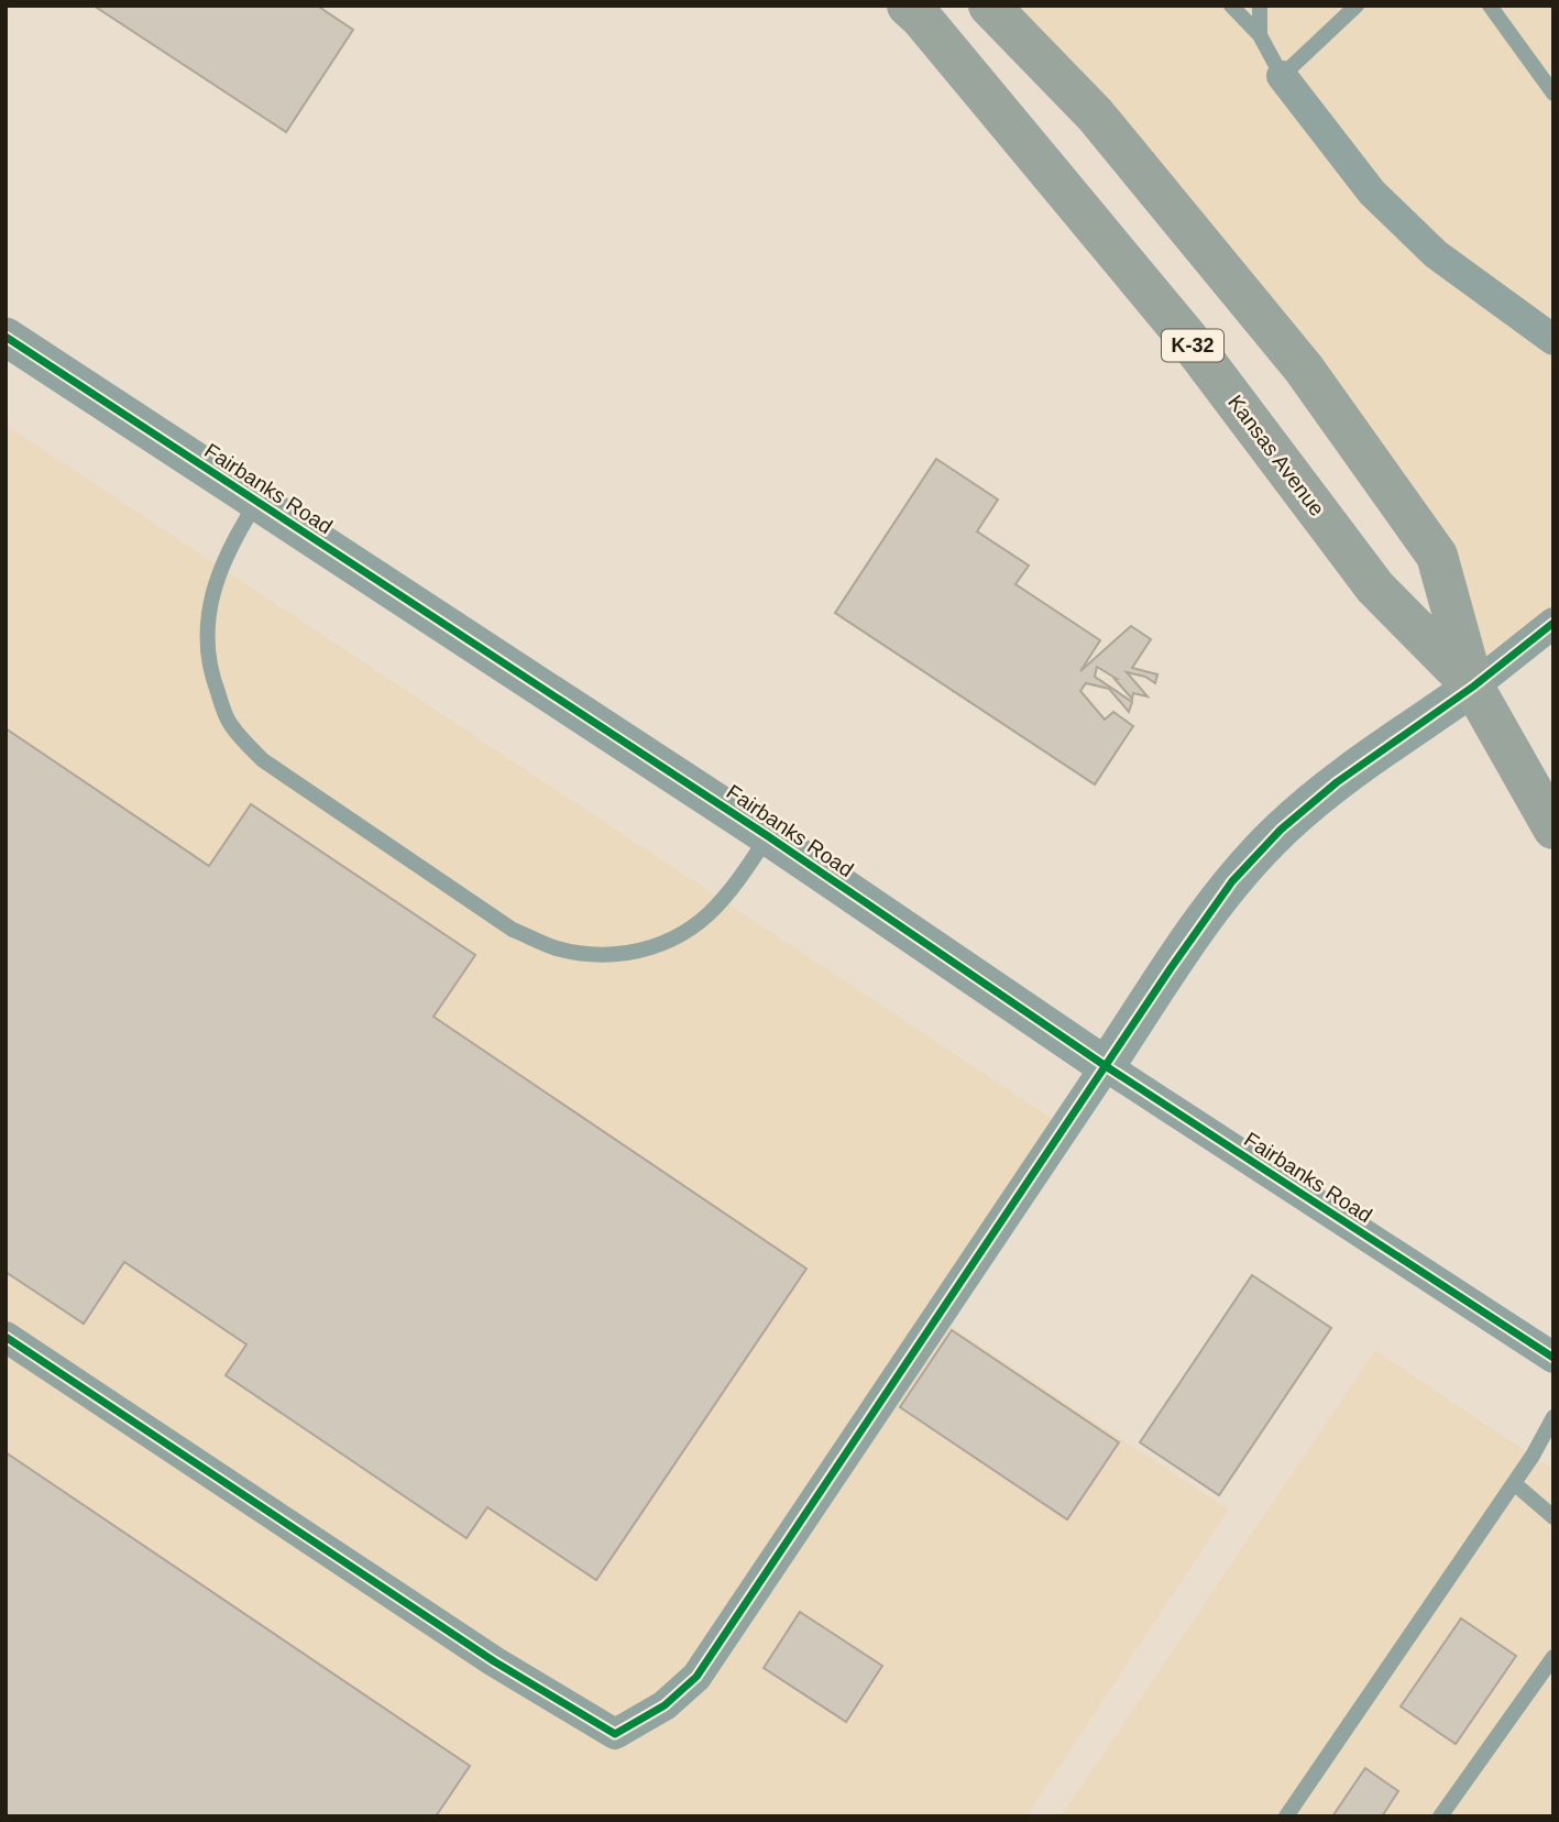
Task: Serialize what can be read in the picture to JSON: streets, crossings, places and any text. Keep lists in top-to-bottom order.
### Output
{
  "streets": {
    "main road": ["K-32", "Kansas Avenue"],
    "street": ["Fairbanks Road"]
  }
}
